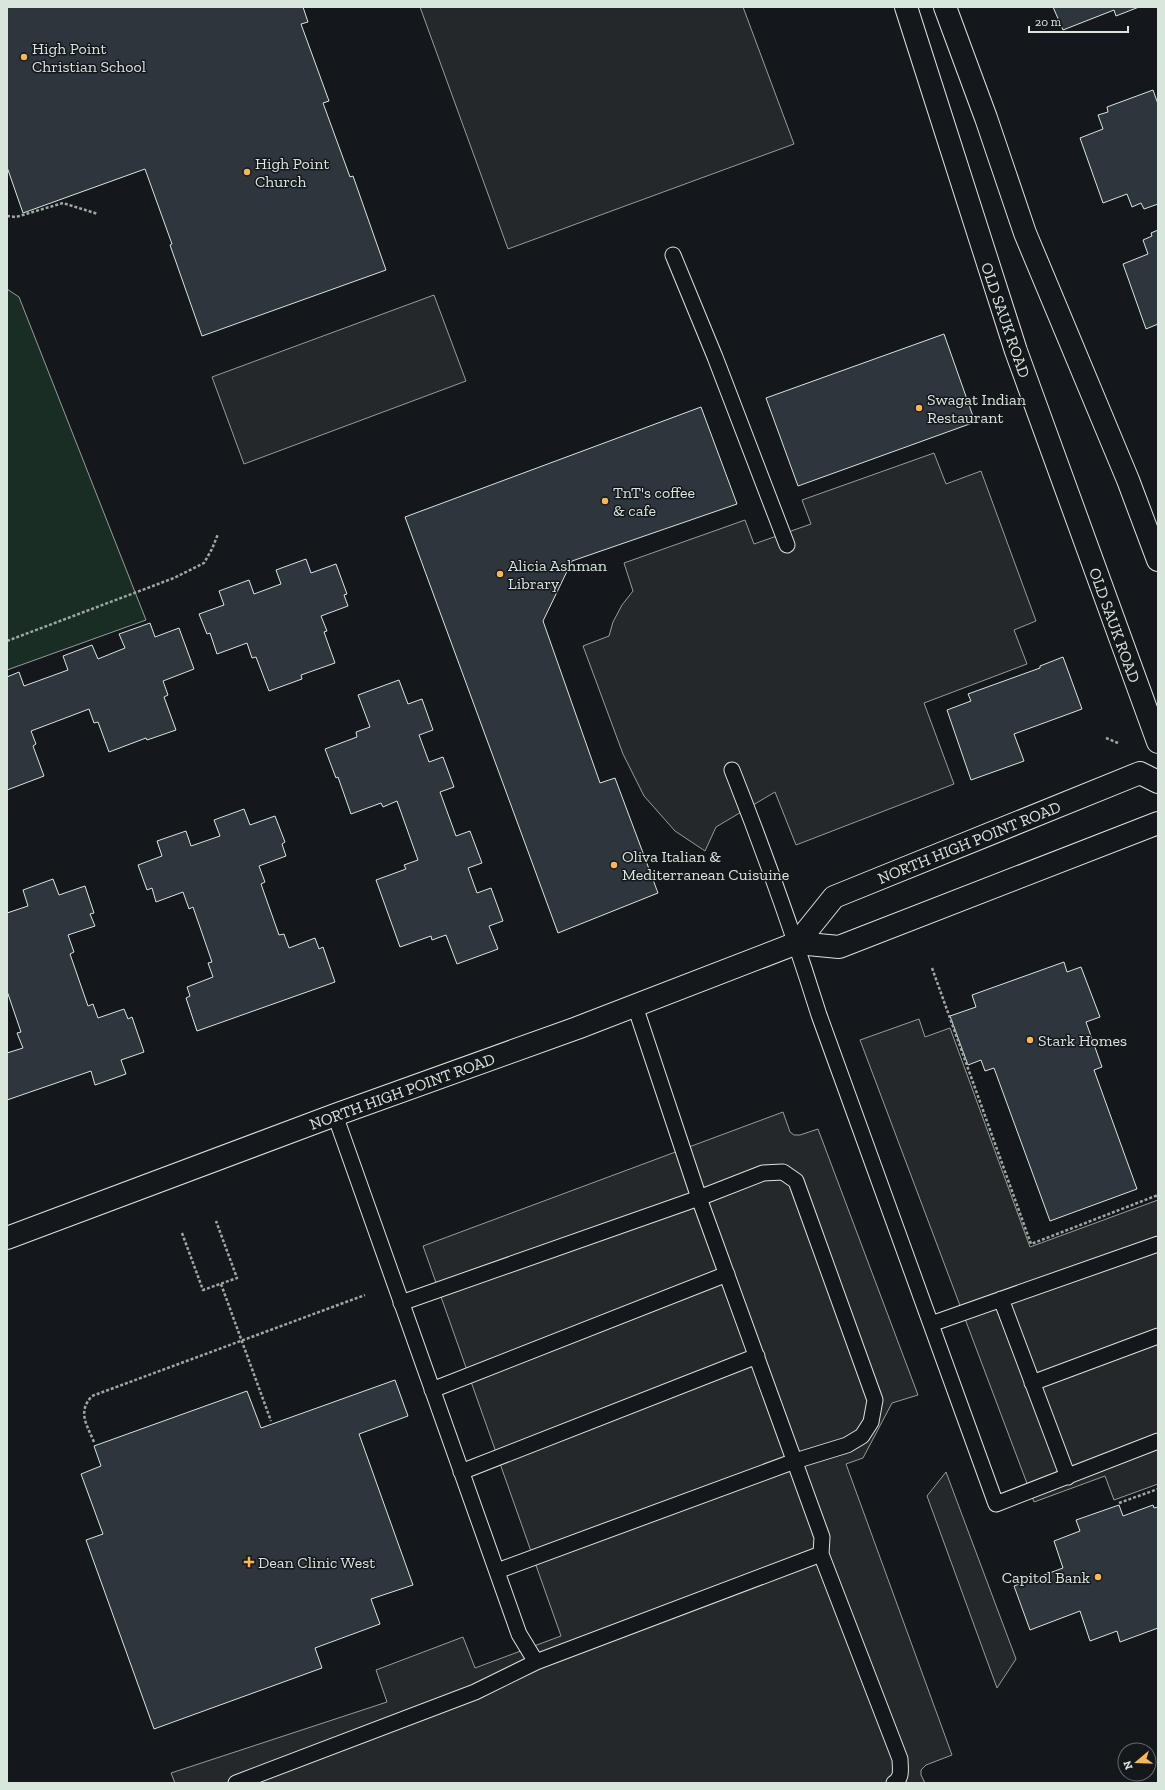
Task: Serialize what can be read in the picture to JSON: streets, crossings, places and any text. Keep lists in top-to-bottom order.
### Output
{
  "streets": {
    "street": ["OLD SAUK ROAD", "NORTH HIGH POINT ROAD"]
  },
  "places": {
    "other": [
      "High Point Christian School",
      "High Point Church",
      "Swagat Indian Restaurant",
      "TnT's coffee & cafe",
      "Alicia Ashman Library",
      "Oliva Italian & Mediterranean Cuisuine",
      "Stark Homes",
      "Capitol Bank"
    ],
    "health": ["Dean Clinic West"]
  },
  "scale_bar": "20 m",
  "north": "left"
}
